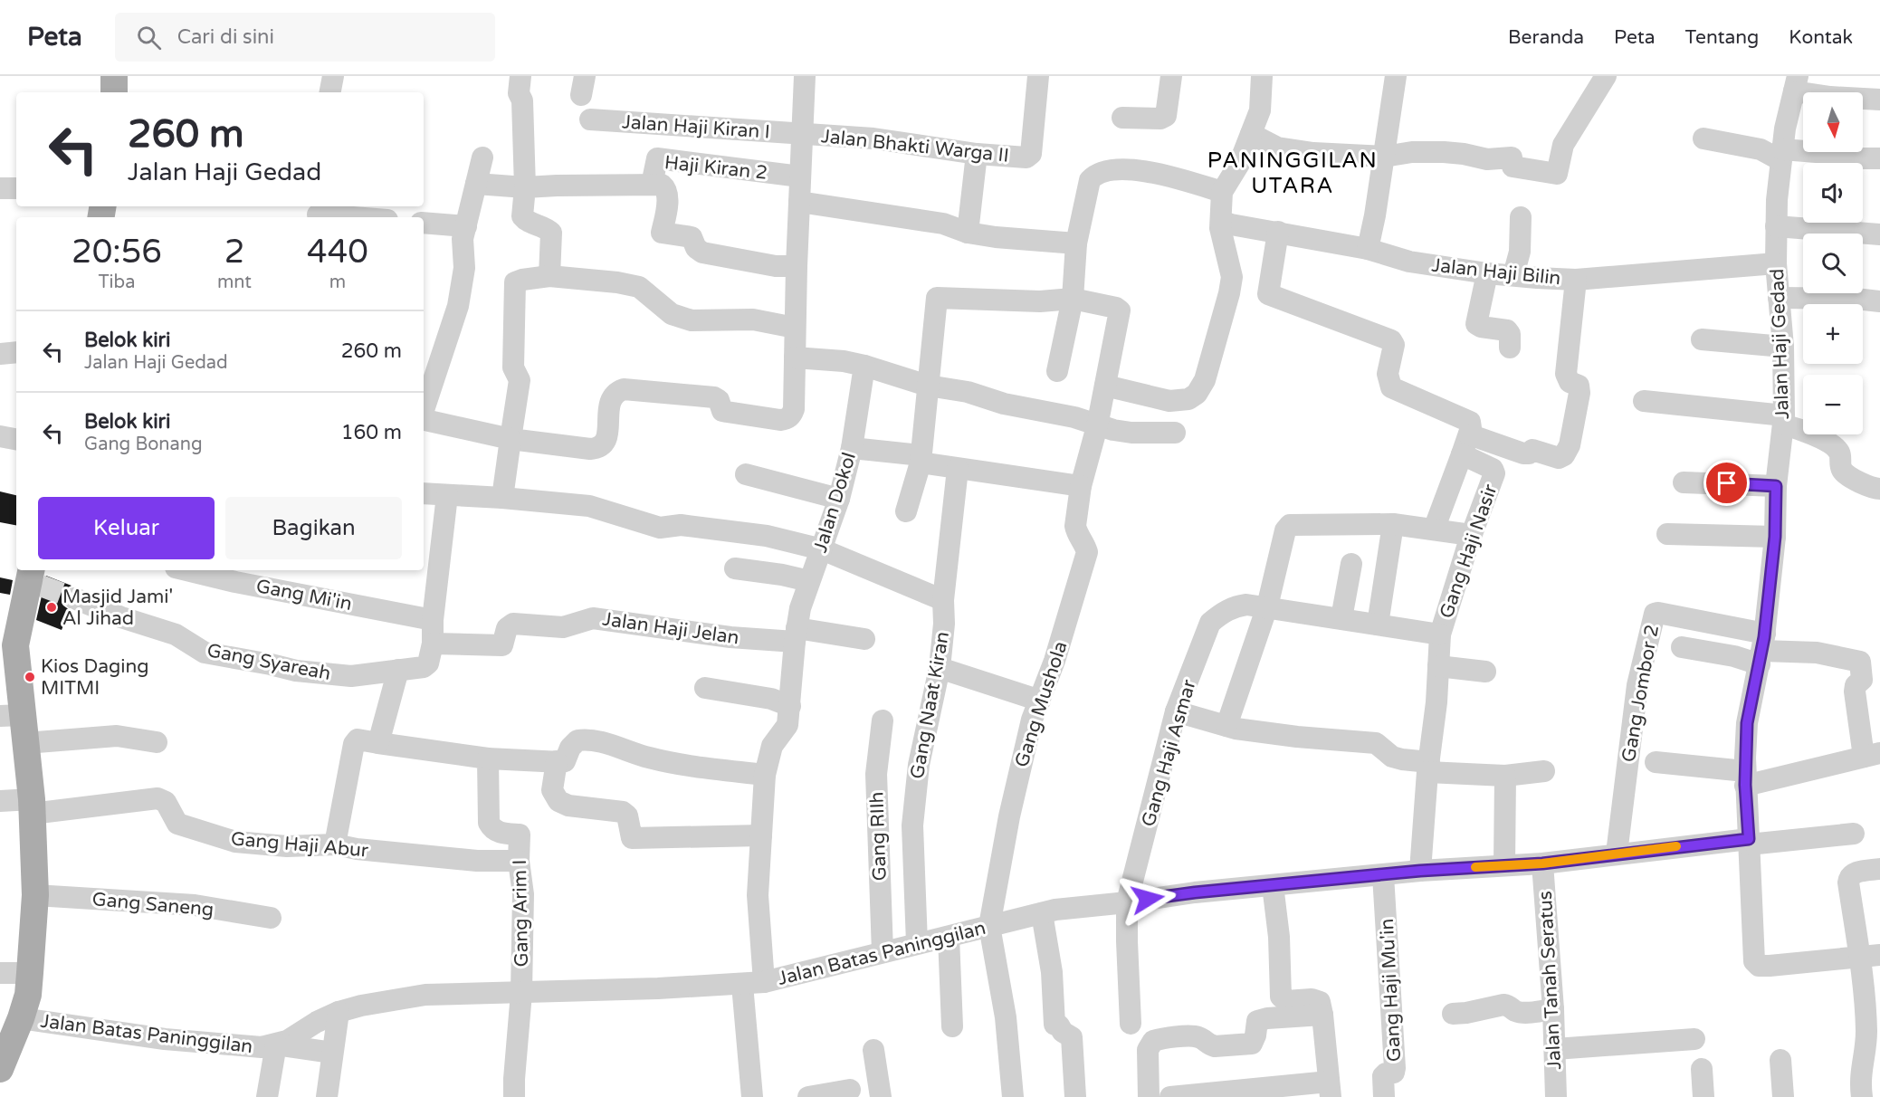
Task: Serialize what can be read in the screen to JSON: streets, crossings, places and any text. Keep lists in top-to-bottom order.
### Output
{
  "streets": {
    "street": [
      "Jalan Haji Kiran I",
      "Jalan Bhakti Warga II",
      "Haji Kiran 2",
      "Jalan Haji Bilin",
      "Jalan Haji Gedad",
      "Jalan Dokol",
      "Gang Haji Nasir",
      "Gang Mi'in",
      "Jalan Haji Jelan",
      "Gang Syareah",
      "Gang Jombor 2",
      "Gang Mushola",
      "Gang Naat Kiran",
      "Gang Haji Asmar",
      "Gang RIIh",
      "Gang Haji Abur",
      "Gang Saneng",
      "Gang Arim I",
      "Jalan Batas Paninggilan",
      "Jalan Tanah Seratus",
      "Gang Haji Mu'in"
    ]
  },
  "crossings": [
    ["Jalan Haji Kiran I", "Jalan Bhakti Warga II"],
    ["Jalan Haji Bilin", "Jalan Haji Gedad"],
    ["Jalan Haji Gedad", "Gang Jombor 2"],
    ["Jalan Haji Gedad", "Jalan Batas Paninggilan"],
    ["Jalan Dokol", "Jalan Haji Jelan"],
    ["Jalan Dokol", "Jalan Batas Paninggilan"],
    ["Gang Haji Nasir", "Gang Haji Asmar"],
    ["Gang Haji Nasir", "Jalan Batas Paninggilan"],
    ["Gang Mi'in", "Gang Syareah"],
    ["Jalan Haji Jelan", "Gang Syareah"],
    ["Gang Jombor 2", "Jalan Batas Paninggilan"],
    ["Gang Mushola", "Jalan Batas Paninggilan"],
    ["Gang Naat Kiran", "Jalan Batas Paninggilan"],
    ["Gang Haji Asmar", "Jalan Batas Paninggilan"],
    ["Gang RIIh", "Jalan Batas Paninggilan"],
    ["Gang Haji Abur", "Gang Arim I"],
    ["Gang Arim I", "Jalan Batas Paninggilan"],
    ["Jalan Batas Paninggilan", "Jalan Tanah Seratus"],
    ["Jalan Batas Paninggilan", "Gang Haji Mu'in"]
  ],
  "districts": ["PANINGGILAN UTARA"],
  "places": ["Masjid Jami' Al Jihad", "Kios Daging MITMI"],
  "north": "bottom",
  "page": {
    "header": "Peta",
    "search": "Cari di sini",
    "nav": [
      "Beranda",
      "Peta",
      "Tentang",
      "Kontak"
    ],
    "map_buttons": ["+", "−"],
    "turn": ["260 m", "Jalan Haji Gedad"],
    "eta": [
      "20:56",
      "Tiba",
      "2",
      "mnt",
      "440",
      "m"
    ],
    "list": [
      {
        "name": "Belok kiri",
        "note": "Jalan Haji Gedad",
        "value": "260 m"
      },
      {
        "name": "Belok kiri",
        "note": "Gang Bonang",
        "value": "160 m"
      }
    ],
    "buttons": ["Keluar", "Bagikan"]
  }
}
